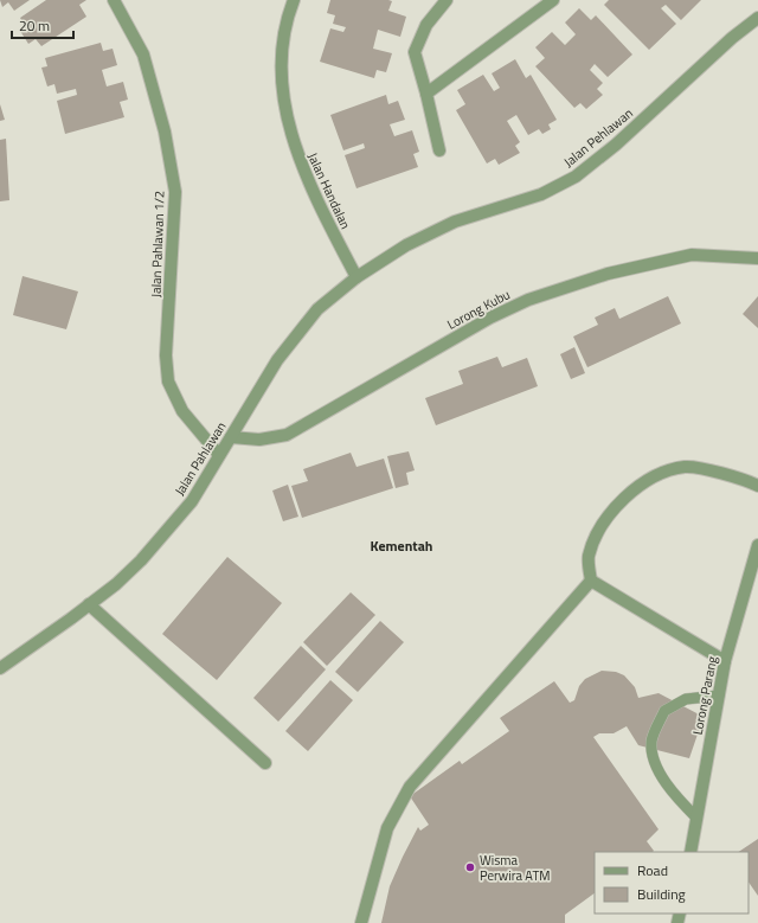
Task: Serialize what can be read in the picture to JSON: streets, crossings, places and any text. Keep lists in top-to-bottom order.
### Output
{
  "streets": {
    "street": [
      "Jalan Pehlawan",
      "Jalan Handalan",
      "Jalan Pahlawan 1/2",
      "Lorong Kubu",
      "Jalan Pahlawan",
      "Lorong Parang"
    ]
  },
  "crossings": [
    ["Jalan Pehlawan", "Jalan Handalan"],
    ["Jalan Pehlawan", "Jalan Pahlawan"],
    ["Jalan Handalan", "Jalan Pahlawan"],
    ["Jalan Pahlawan 1/2", "Jalan Pahlawan"],
    ["Lorong Kubu", "Jalan Pahlawan"]
  ],
  "districts": ["Kementah"],
  "places": ["Wisma Perwira ATM"],
  "legend": ["Road", "Building"],
  "scale_bar": "20 m"
}
